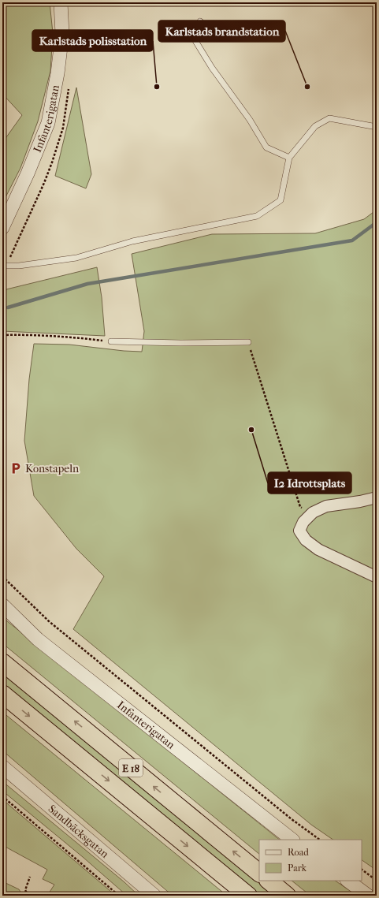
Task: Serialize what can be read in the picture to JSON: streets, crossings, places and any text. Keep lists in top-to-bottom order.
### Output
{
  "streets": {
    "highway": ["E 18"],
    "street": ["Infanterigatan", "Sandbäcksgatan"]
  },
  "places": {
    "other": ["Karlstads polisstation", "Karlstads brandstation", "I2 Idrottsplats"],
    "parking": ["Konstapeln"]
  },
  "legend": ["Road", "Park"]
}
